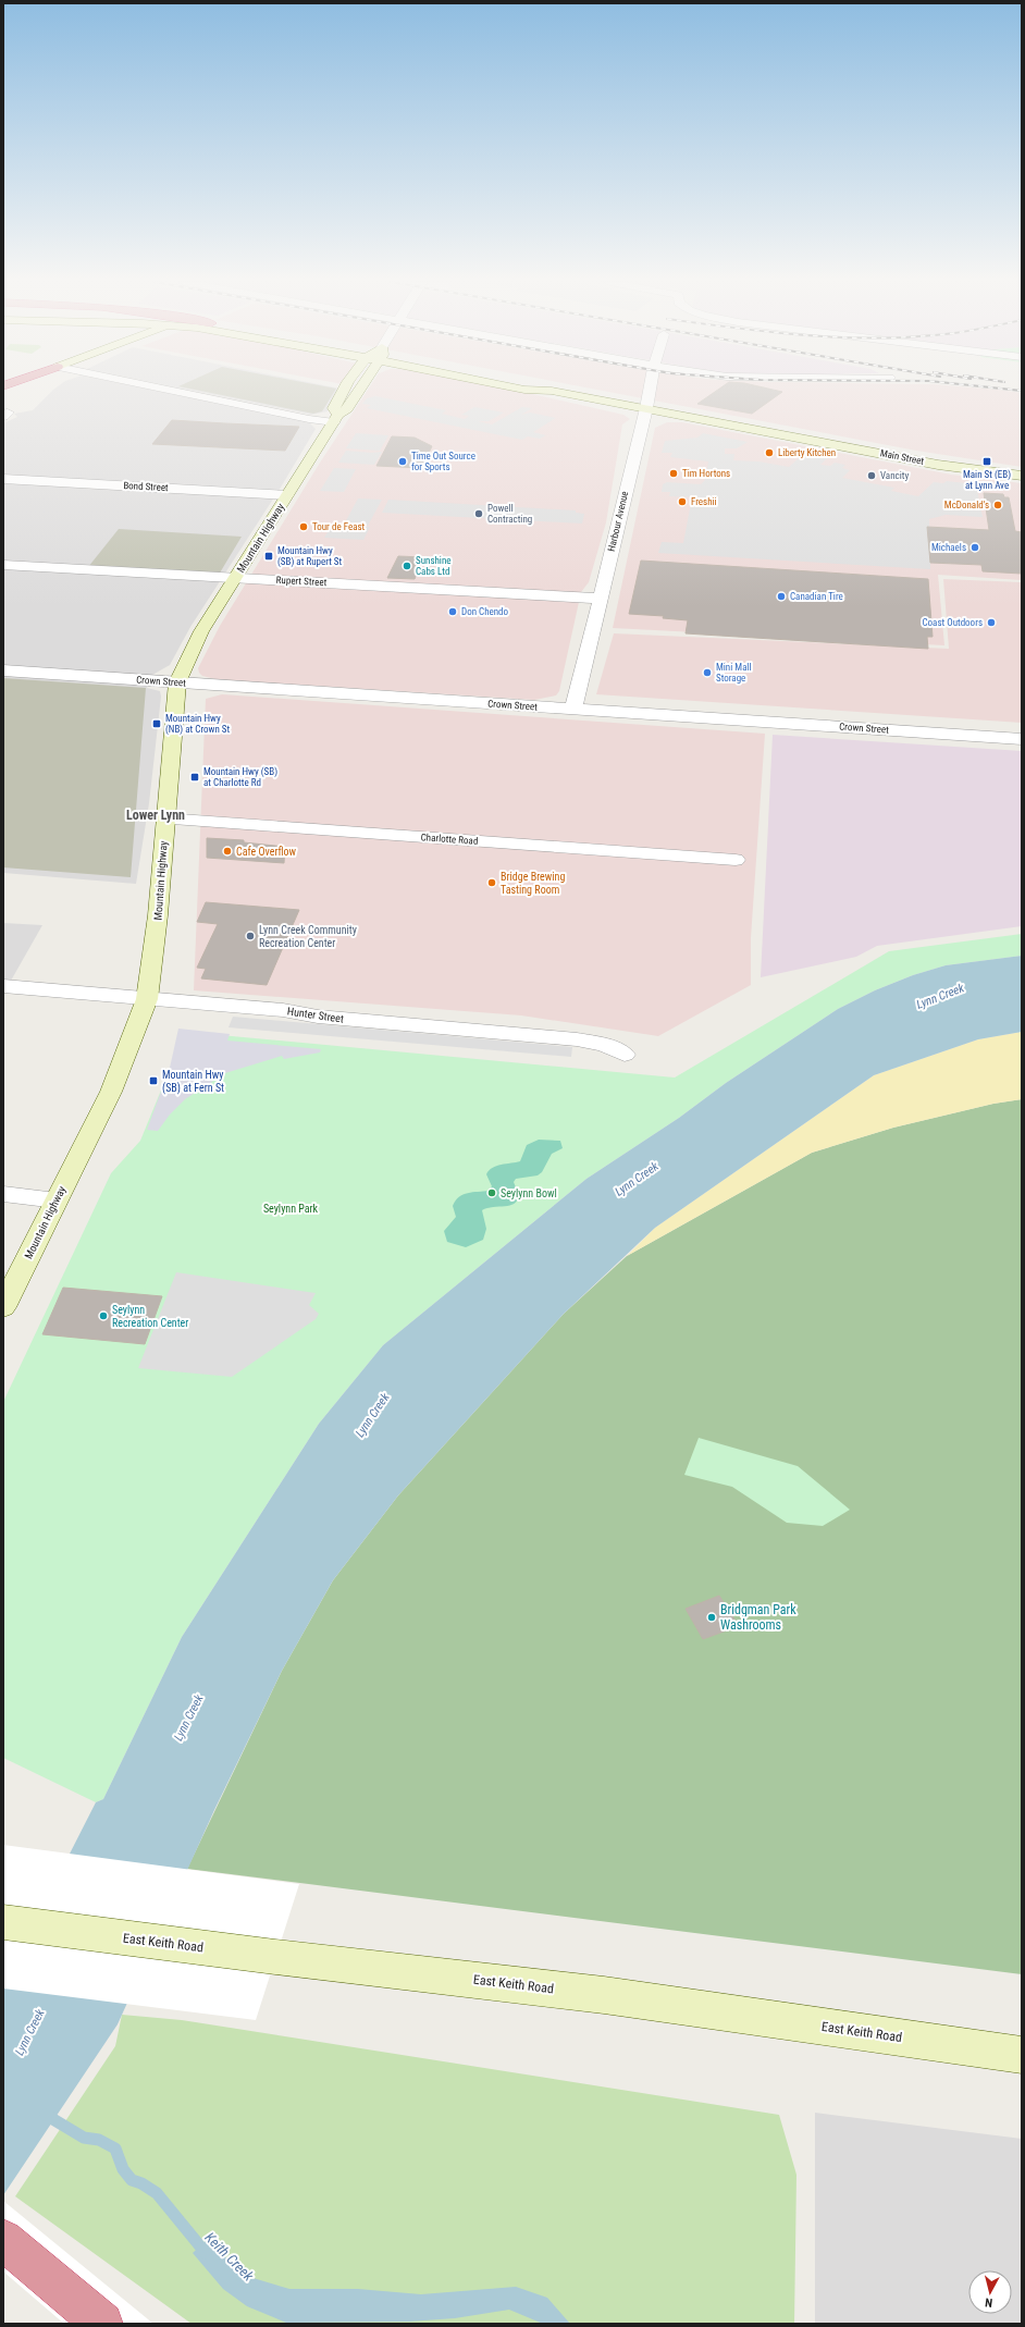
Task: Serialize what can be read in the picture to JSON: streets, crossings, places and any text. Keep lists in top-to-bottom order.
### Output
{
  "streets": {
    "main road": ["Main Street", "Mountain Highway", "East Keith Road"],
    "street": [
      "Bond Street",
      "Harbour Avenue",
      "Rupert Street",
      "Crown Street",
      "Charlotte Road",
      "Hunter Street"
    ]
  },
  "crossings": [
    ["Main Street", "Harbour Avenue"],
    ["Bond Street", "Mountain Highway"],
    ["Harbour Avenue", "Rupert Street"],
    ["Harbour Avenue", "Crown Street"],
    ["Mountain Highway", "Rupert Street"],
    ["Mountain Highway", "Crown Street"],
    ["Mountain Highway", "Charlotte Road"],
    ["Mountain Highway", "Hunter Street"]
  ],
  "districts": ["Lower Lynn"],
  "water": ["Lynn Creek", "Keith Creek"],
  "parks": ["Seylynn Park"],
  "places": {
    "other": [
      "Liberty Kitchen",
      "Time Out Source for Sports",
      "Tim Hortons",
      "Vancity",
      "Freshii",
      "McDonald's",
      "Powell Contracting",
      "Tour de Feast",
      "Michaels",
      "Sunshine Cabs Ltd",
      "Canadian Tire",
      "Don Chendo",
      "Coast Outdoors",
      "Mini Mall Storage",
      "Cafe Overflow",
      "Bridge Brewing Tasting Room",
      "Lynn Creek Community Recreation Center",
      "Seylynn Bowl",
      "Seylynn Recreation Center",
      "Bridgman Park Washrooms"
    ],
    "transit": [
      "Main St (EB) at Lynn Ave",
      "Mountain Hwy (SB) at Rupert St",
      "Mountain Hwy (NB) at Crown St",
      "Mountain Hwy (SB) at Charlotte Rd",
      "Mountain Hwy (SB) at Fern St"
    ]
  },
  "north": "bottom"
}
